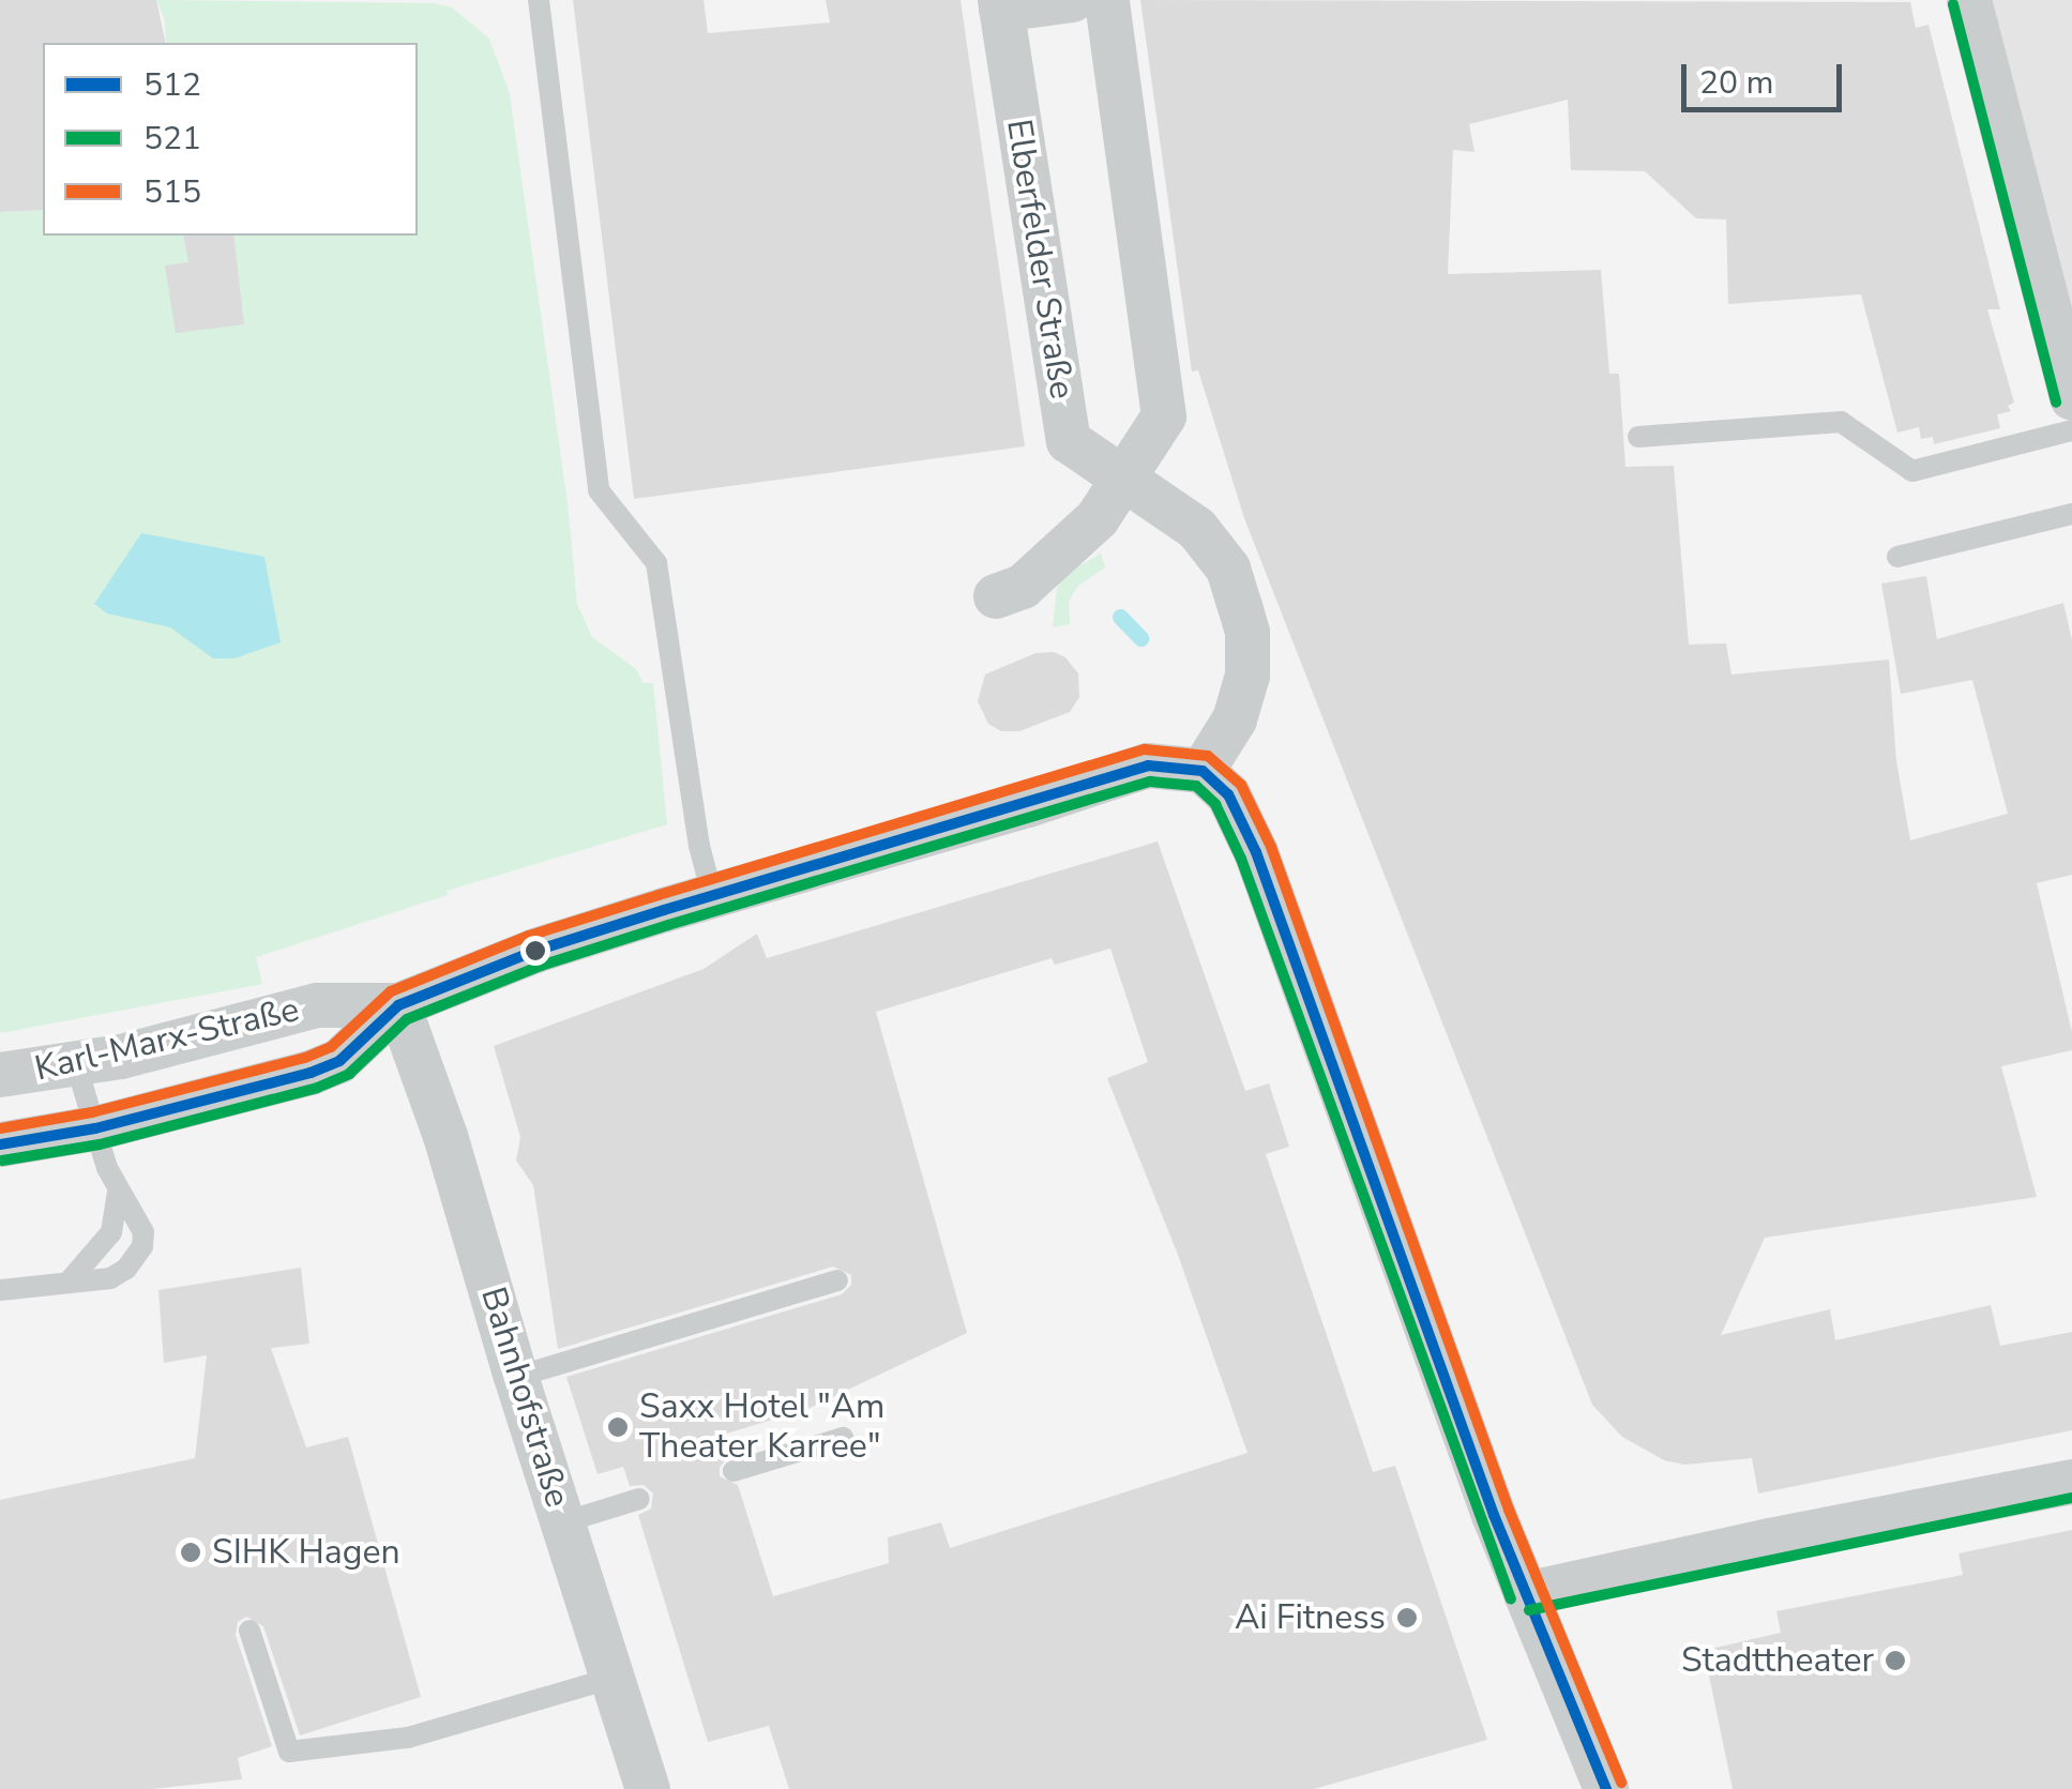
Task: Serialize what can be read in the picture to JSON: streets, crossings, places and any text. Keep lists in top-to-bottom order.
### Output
{
  "streets": {
    "street": ["Elberfelder Straße", "Karl-Marx-Straße", "Bahnhofstraße"]
  },
  "crossings": [
    ["Elberfelder Straße", "Karl-Marx-Straße"],
    ["Karl-Marx-Straße", "Bahnhofstraße"]
  ],
  "places": [
    "Saxx Hotel \"Am Theater Karree\"",
    "SIHK Hagen",
    "Ai Fitness",
    "Stadttheater"
  ],
  "lines": ["transit line 521", "transit line 515", "transit line 512"],
  "legend": ["512", "521", "515"],
  "scale_bar": "20 m"
}
